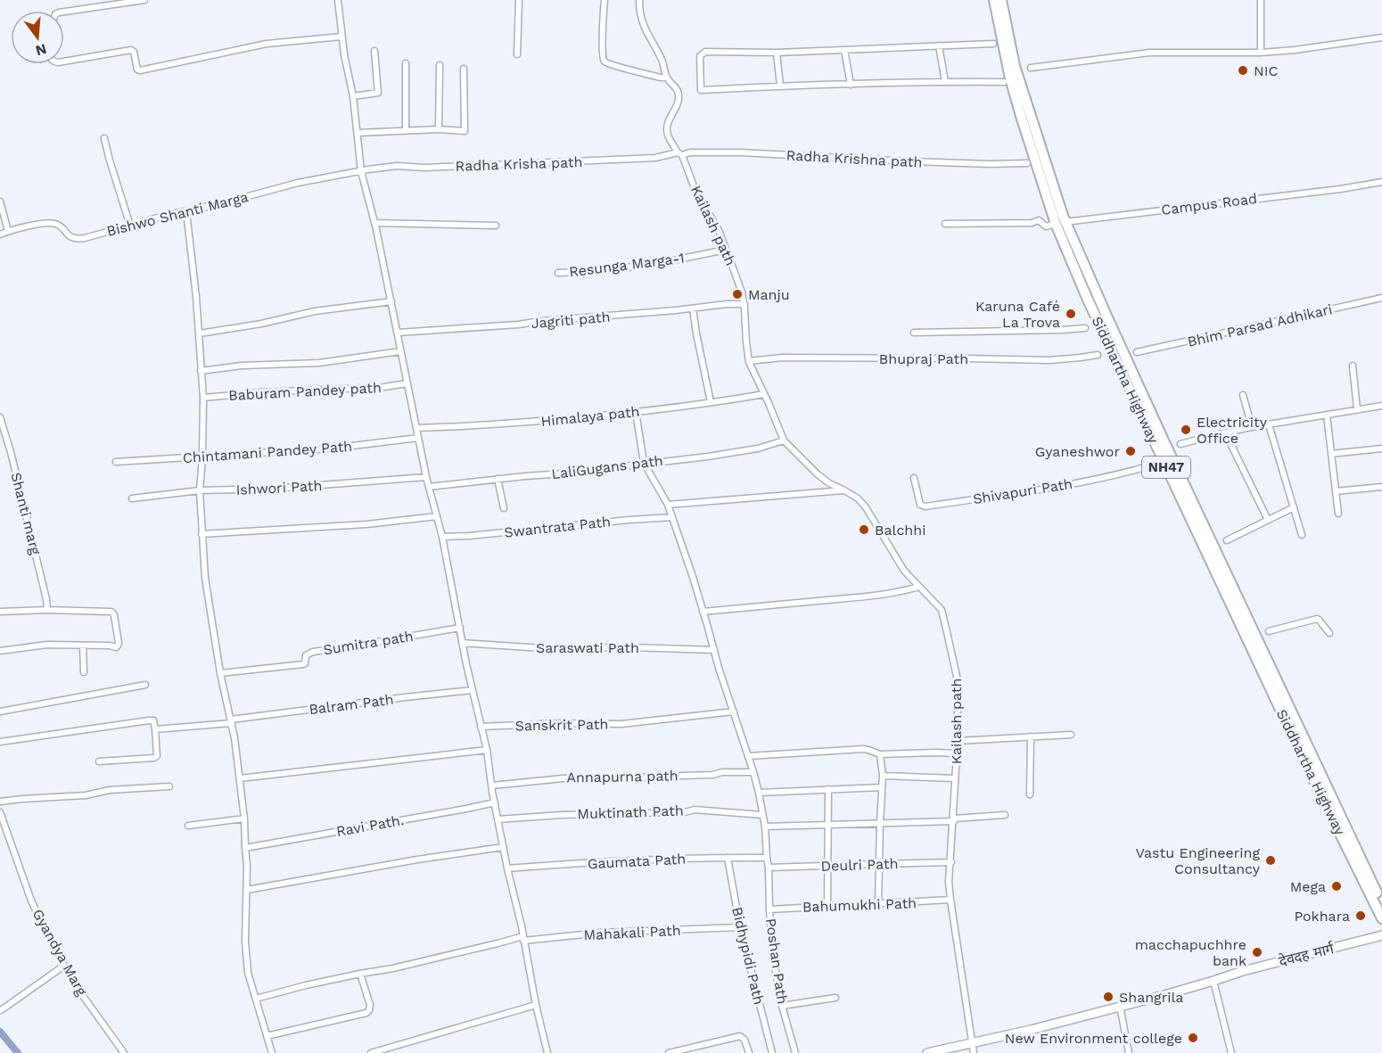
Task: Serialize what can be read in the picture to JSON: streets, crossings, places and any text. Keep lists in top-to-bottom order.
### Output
{
  "streets": {
    "highway": ["Siddhartha Highway", "NH47"],
    "main road": ["देवदह मार्ग"],
    "street": [
      "Radha Krishna path",
      "Radha Krisha path",
      "Campus Road",
      "Bishwo Shanti Marga",
      "Kailash path",
      "Resunga Marga-1",
      "Jagriti path",
      "Bhim Parsad Adhikari",
      "Bhupraj Path",
      "Baburam Pandey path",
      "Himalaya path",
      "Chintamani Pandey Path",
      "LaliGugans path",
      "Ishwori Path",
      "Shivapuri Path",
      "Shanti marg",
      "Swantrata Path",
      "Sumitra path",
      "Saraswati Path",
      "Balram Path",
      "Sanskrit Path",
      "Annapurna path",
      "Muktinath Path",
      "Ravi Path.",
      "Gaumata Path",
      "Deulri Path",
      "Bahumukhi Path",
      "Mahakali Path",
      "Gyandya Marg",
      "Bidhypidi Path",
      "Poshan Path"
    ]
  },
  "crossings": [
    ["Radha Krishna path", "Radha Krisha path"],
    ["Radha Krishna path", "Kailash path"],
    ["Radha Krisha path", "Bishwo Shanti Marga"],
    ["Radha Krisha path", "Kailash path"],
    ["Campus Road", "Siddhartha Highway"],
    ["Kailash path", "Resunga Marga-1"],
    ["Kailash path", "Jagriti path"],
    ["Kailash path", "Bhupraj Path"],
    ["Kailash path", "Himalaya path"],
    ["Kailash path", "LaliGugans path"],
    ["Kailash path", "Deulri Path"],
    ["Kailash path", "Bahumukhi Path"],
    ["Kailash path", "देवदह मार्ग"],
    ["LaliGugans path", "Poshan Path"],
    ["Swantrata Path", "Poshan Path"],
    ["Saraswati Path", "Poshan Path"],
    ["Sanskrit Path", "Poshan Path"],
    ["Annapurna path", "Poshan Path"],
    ["Muktinath Path", "Poshan Path"],
    ["Gaumata Path", "Bidhypidi Path"],
    ["Gaumata Path", "Poshan Path"],
    ["Deulri Path", "Poshan Path"],
    ["Bahumukhi Path", "Poshan Path"],
    ["Mahakali Path", "Bidhypidi Path"]
  ],
  "places": [
    "NIC",
    "Manju",
    "Karuna Café La Trova",
    "Electricity Office",
    "Gyaneshwor",
    "Balchhi",
    "Vastu Engineering Consultancy",
    "Mega",
    "Pokhara",
    "macchapuchhre bank",
    "Shangrila",
    "New Environment college"
  ],
  "north": "bottom"
}
